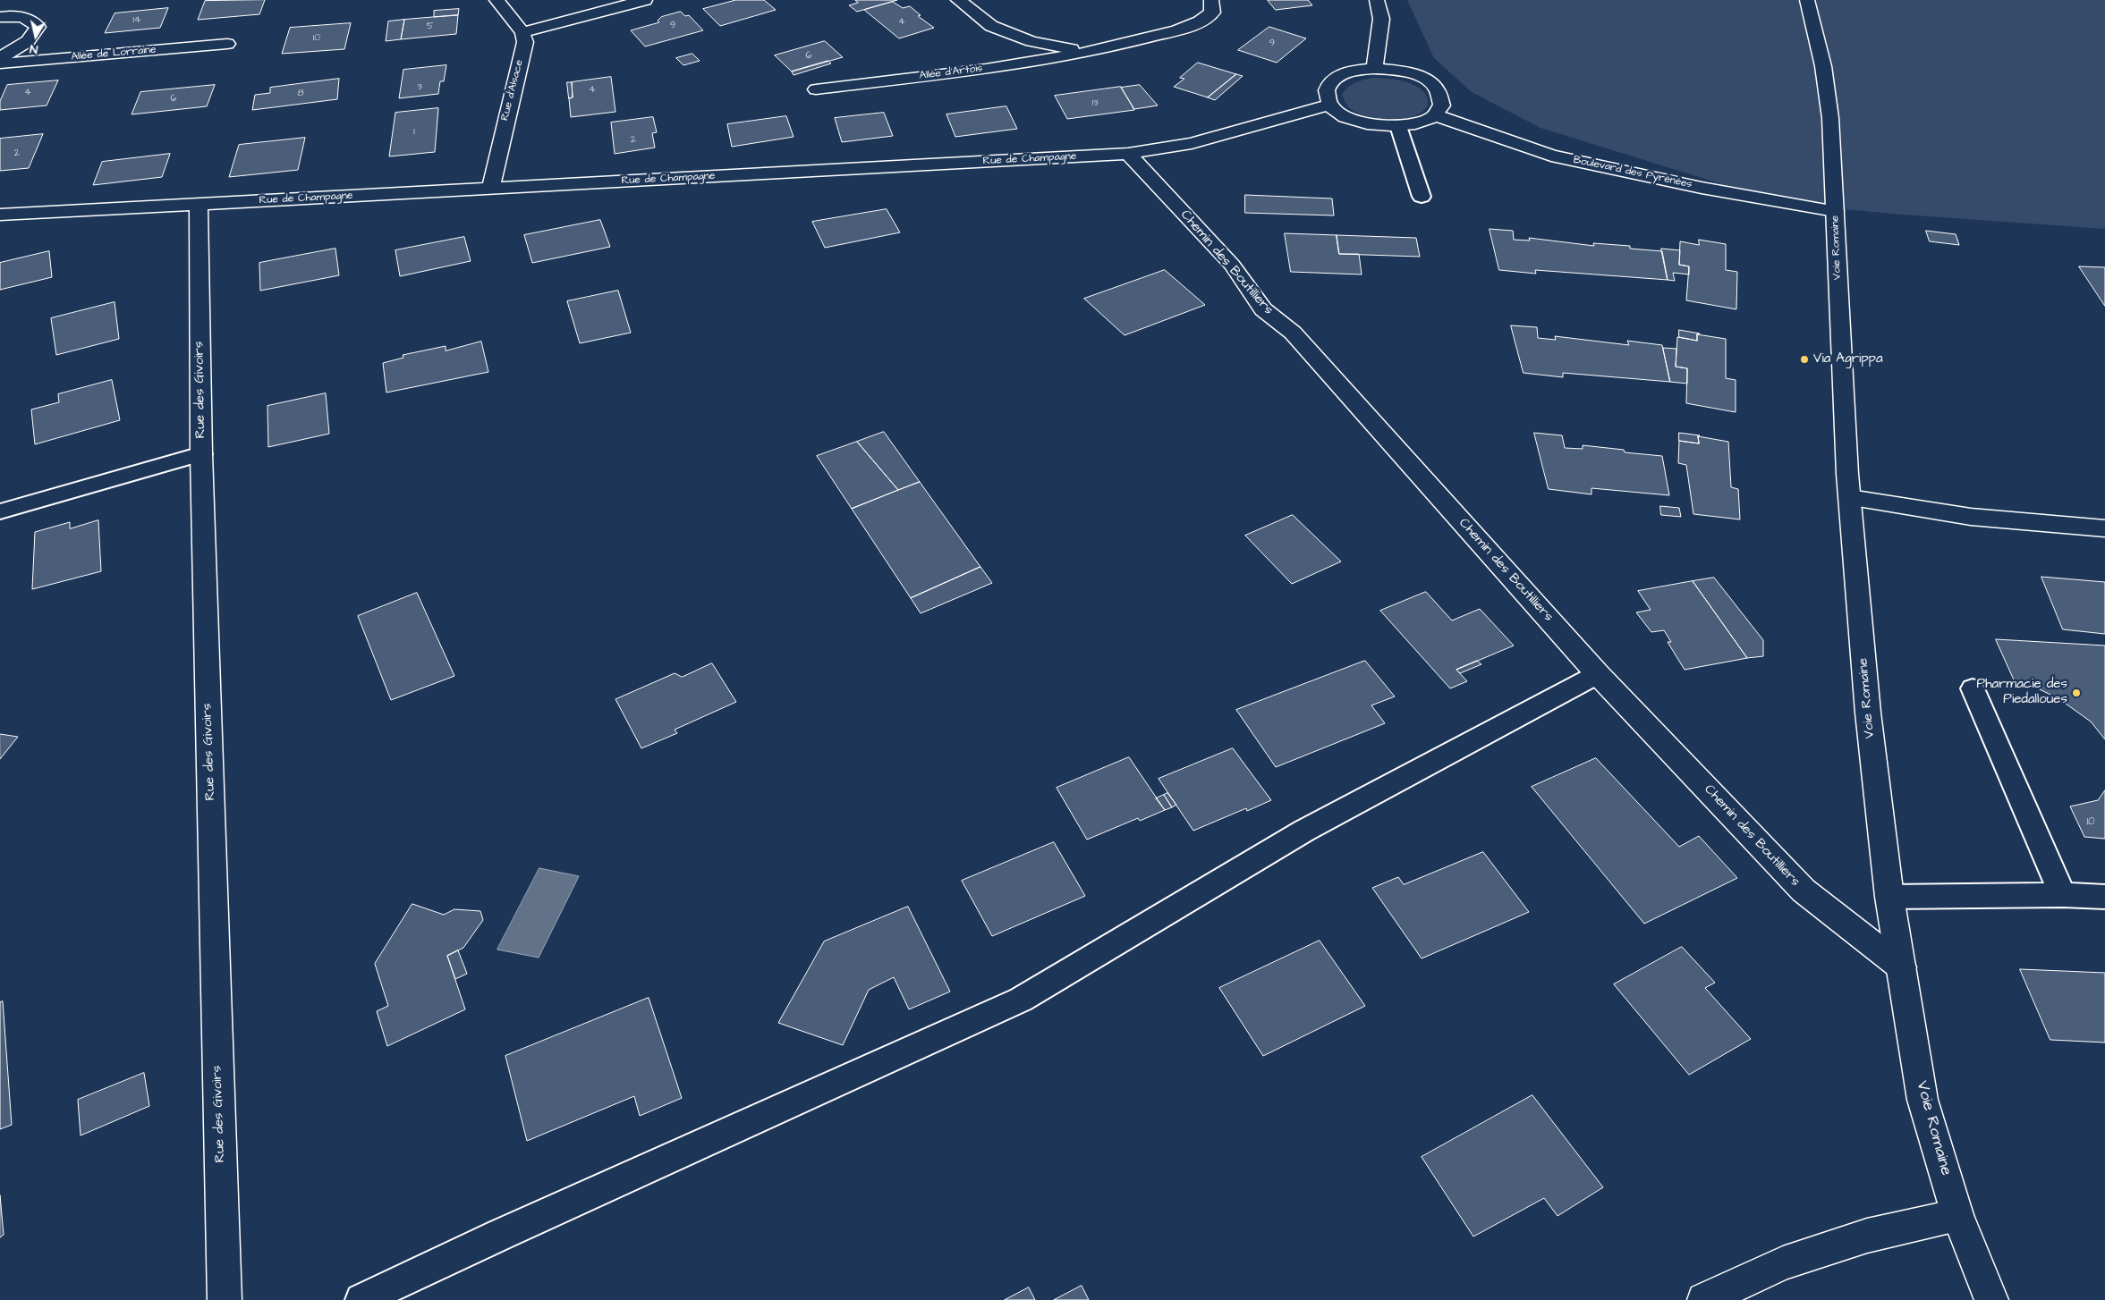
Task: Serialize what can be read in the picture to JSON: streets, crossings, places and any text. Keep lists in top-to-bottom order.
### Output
{
  "streets": {
    "street": [
      "Allée de Lorraine",
      "Allée d'Artois",
      "Rue d'Alsace",
      "Rue de Champagne",
      "Boulevard des Pyrénées",
      "Voie Romaine",
      "Chemin des Boutilliers",
      "Rue des Givoirs"
    ]
  },
  "crossings": [
    ["Rue d'Alsace", "Rue de Champagne"],
    ["Rue de Champagne", "Chemin des Boutilliers"],
    ["Rue de Champagne", "Rue des Givoirs"],
    ["Boulevard des Pyrénées", "Voie Romaine"],
    ["Voie Romaine", "Chemin des Boutilliers"]
  ],
  "places": ["Via Agrippa", "Pharmacie des Piedalloues"],
  "house_numbers": [
    "14",
    "4",
    "9",
    "5",
    "10",
    "9",
    "6",
    "3",
    "4",
    "4",
    "8",
    "6",
    "13",
    "1",
    "2",
    "2",
    "10"
  ],
  "north": "bottom"
}
